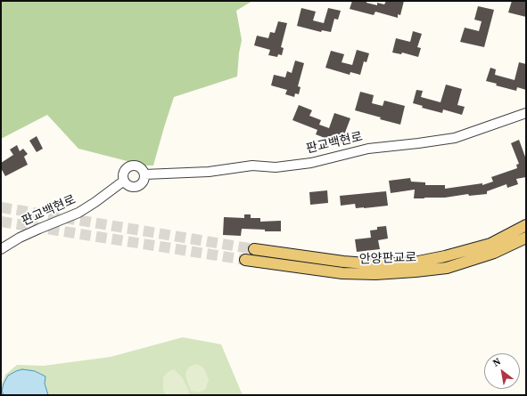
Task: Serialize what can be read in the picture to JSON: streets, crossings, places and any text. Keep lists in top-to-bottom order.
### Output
{
  "streets": {
    "main road": ["안양판교로"],
    "street": ["판교백현로"]
  },
  "north": "top left"
}
